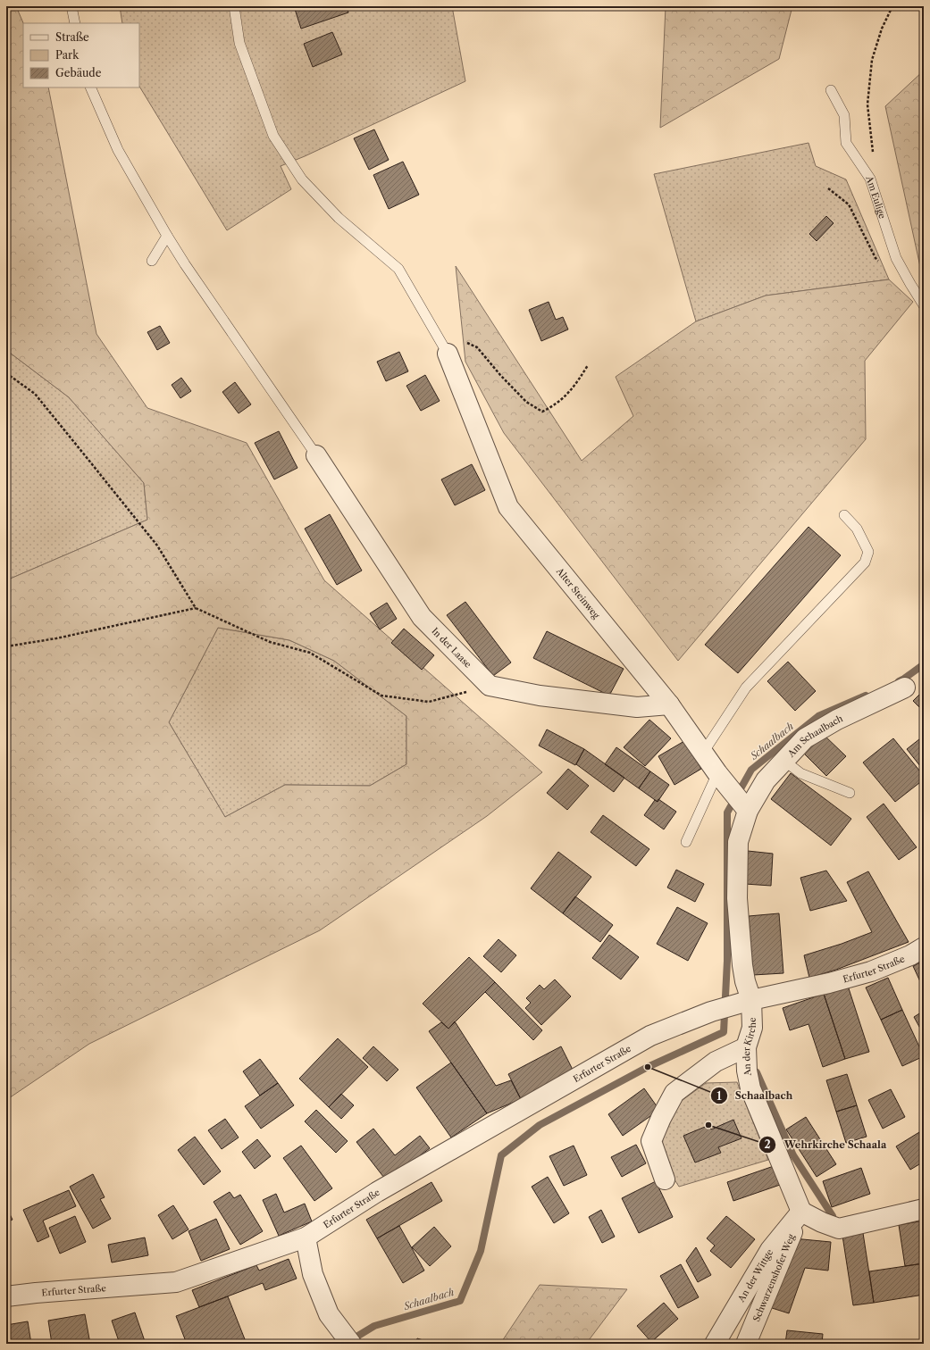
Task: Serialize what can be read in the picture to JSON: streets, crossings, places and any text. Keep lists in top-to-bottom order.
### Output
{
  "streets": {
    "street": [
      "Alter Steinweg",
      "In der Laase",
      "Am Schaalbach",
      "Erfurter Straße",
      "An der Kirche",
      "An der Wittge",
      "Schwarzenshofer Weg"
    ],
    "lane": ["Am Eulige"]
  },
  "crossings": [
    ["Alter Steinweg", "Am Schaalbach"],
    ["Am Schaalbach", "Erfurter Straße"],
    ["Am Schaalbach", "An der Kirche"],
    ["Erfurter Straße", "An der Kirche"],
    ["An der Kirche", "An der Wittge"],
    ["An der Kirche", "Schwarzenshofer Weg"],
    ["An der Wittge", "Schwarzenshofer Weg"]
  ],
  "water": ["Schaalbach"],
  "places": ["Schaalbach", "Wehrkirche Schaala"],
  "legend": ["Straße", "Park", "Gebäude"]
}
